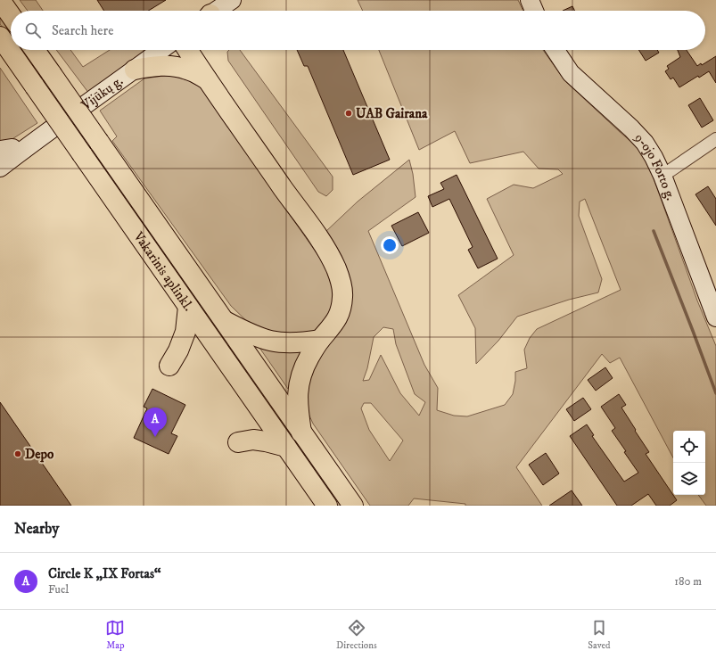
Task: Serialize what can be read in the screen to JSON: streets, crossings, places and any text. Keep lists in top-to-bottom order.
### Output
{
  "streets": {
    "highway": ["Vakarinis aplinkl."],
    "street": ["Vijūkų g.", "9-ojo Forto g."]
  },
  "places": ["UAB Gairana", "Depo"],
  "page": {
    "search": "Search here",
    "pins": "A",
    "heading": "Nearby",
    "list": [
      {
        "mark": "A",
        "name": "Circle K „IX Fortas“",
        "note": "Fuel",
        "value": "180 m"
      }
    ],
    "nav": ["Map", "Directions", "Saved"]
  }
}
